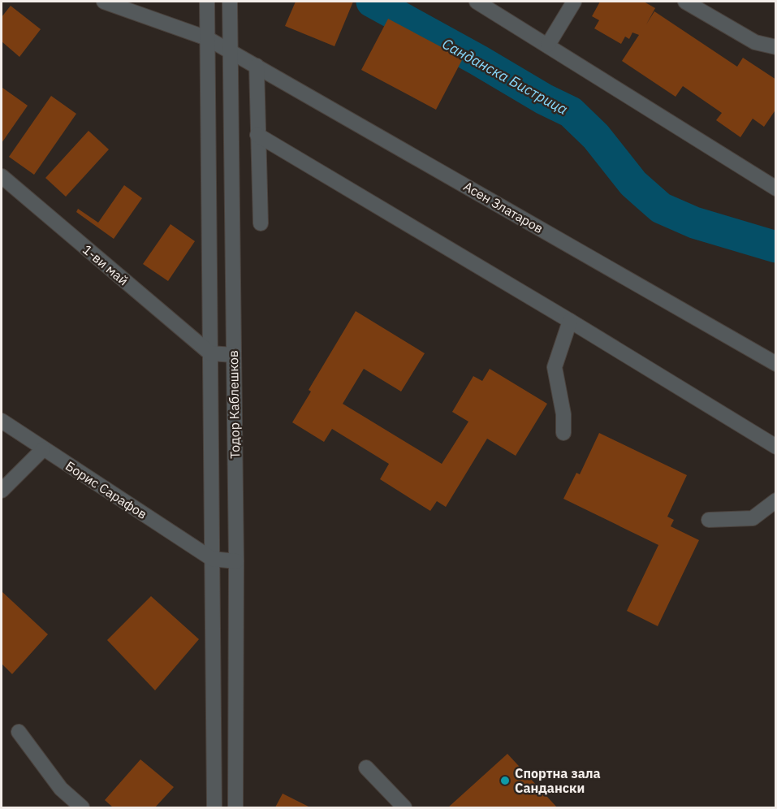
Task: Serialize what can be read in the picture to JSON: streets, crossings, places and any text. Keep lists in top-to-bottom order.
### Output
{
  "streets": {
    "street": [
      "Асен Златаров",
      "1-ви май",
      "Тодор Каблешков",
      "Борис Сарафов"
    ]
  },
  "crossings": [
    ["Асен Златаров", "Тодор Каблешков"],
    ["1-ви май", "Тодор Каблешков"],
    ["Тодор Каблешков", "Борис Сарафов"]
  ],
  "water": ["Санданска Бистрица"],
  "places": ["Спортна зала Сандански"]
}
